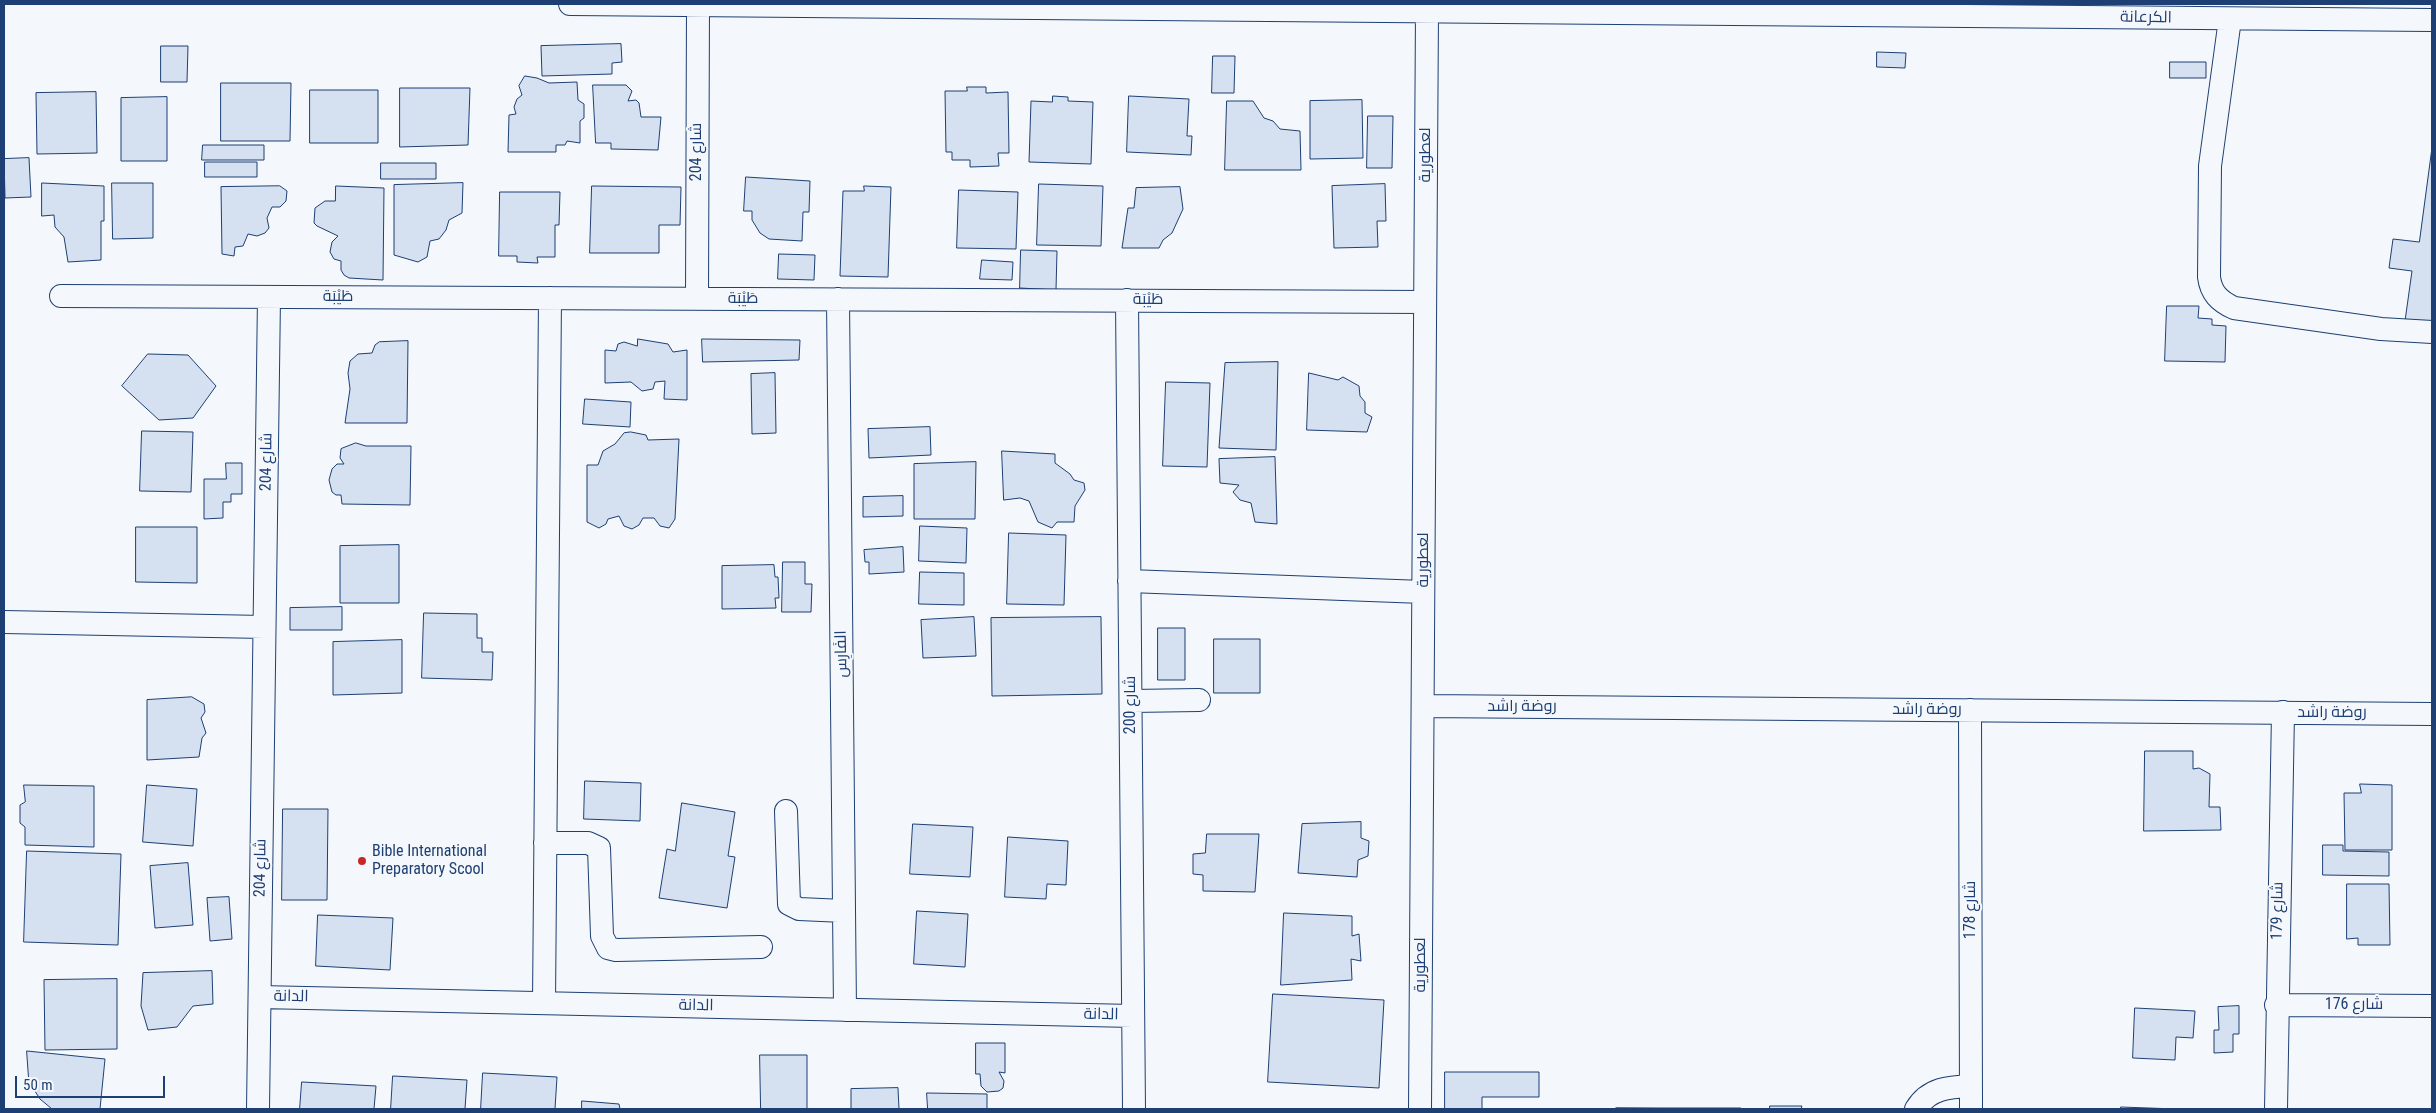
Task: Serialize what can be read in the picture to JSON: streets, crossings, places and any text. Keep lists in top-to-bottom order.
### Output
{
  "streets": {
    "street": [
      "الكرعانة",
      "شارع 204",
      "لعطورية",
      "طَيْبَة",
      "الفَارِس",
      "شارع 200",
      "روضة راشد",
      "شارع 178",
      "شارع 179",
      "الدانة",
      "شارع 176"
    ]
  },
  "crossings": [
    ["الكرعانة", "شارع 204"],
    ["الكرعانة", "لعطورية"],
    ["شارع 204", "طَيْبَة"],
    ["شارع 204", "الدانة"],
    ["لعطورية", "طَيْبَة"],
    ["لعطورية", "روضة راشد"],
    ["طَيْبَة", "الفَارِس"],
    ["طَيْبَة", "شارع 200"],
    ["الفَارِس", "الدانة"],
    ["شارع 200", "الدانة"],
    ["روضة راشد", "شارع 178"],
    ["روضة راشد", "شارع 179"],
    ["شارع 179", "شارع 176"]
  ],
  "places": ["Bible International Preparatory Scool"],
  "scale_bar": "50 m"
}
